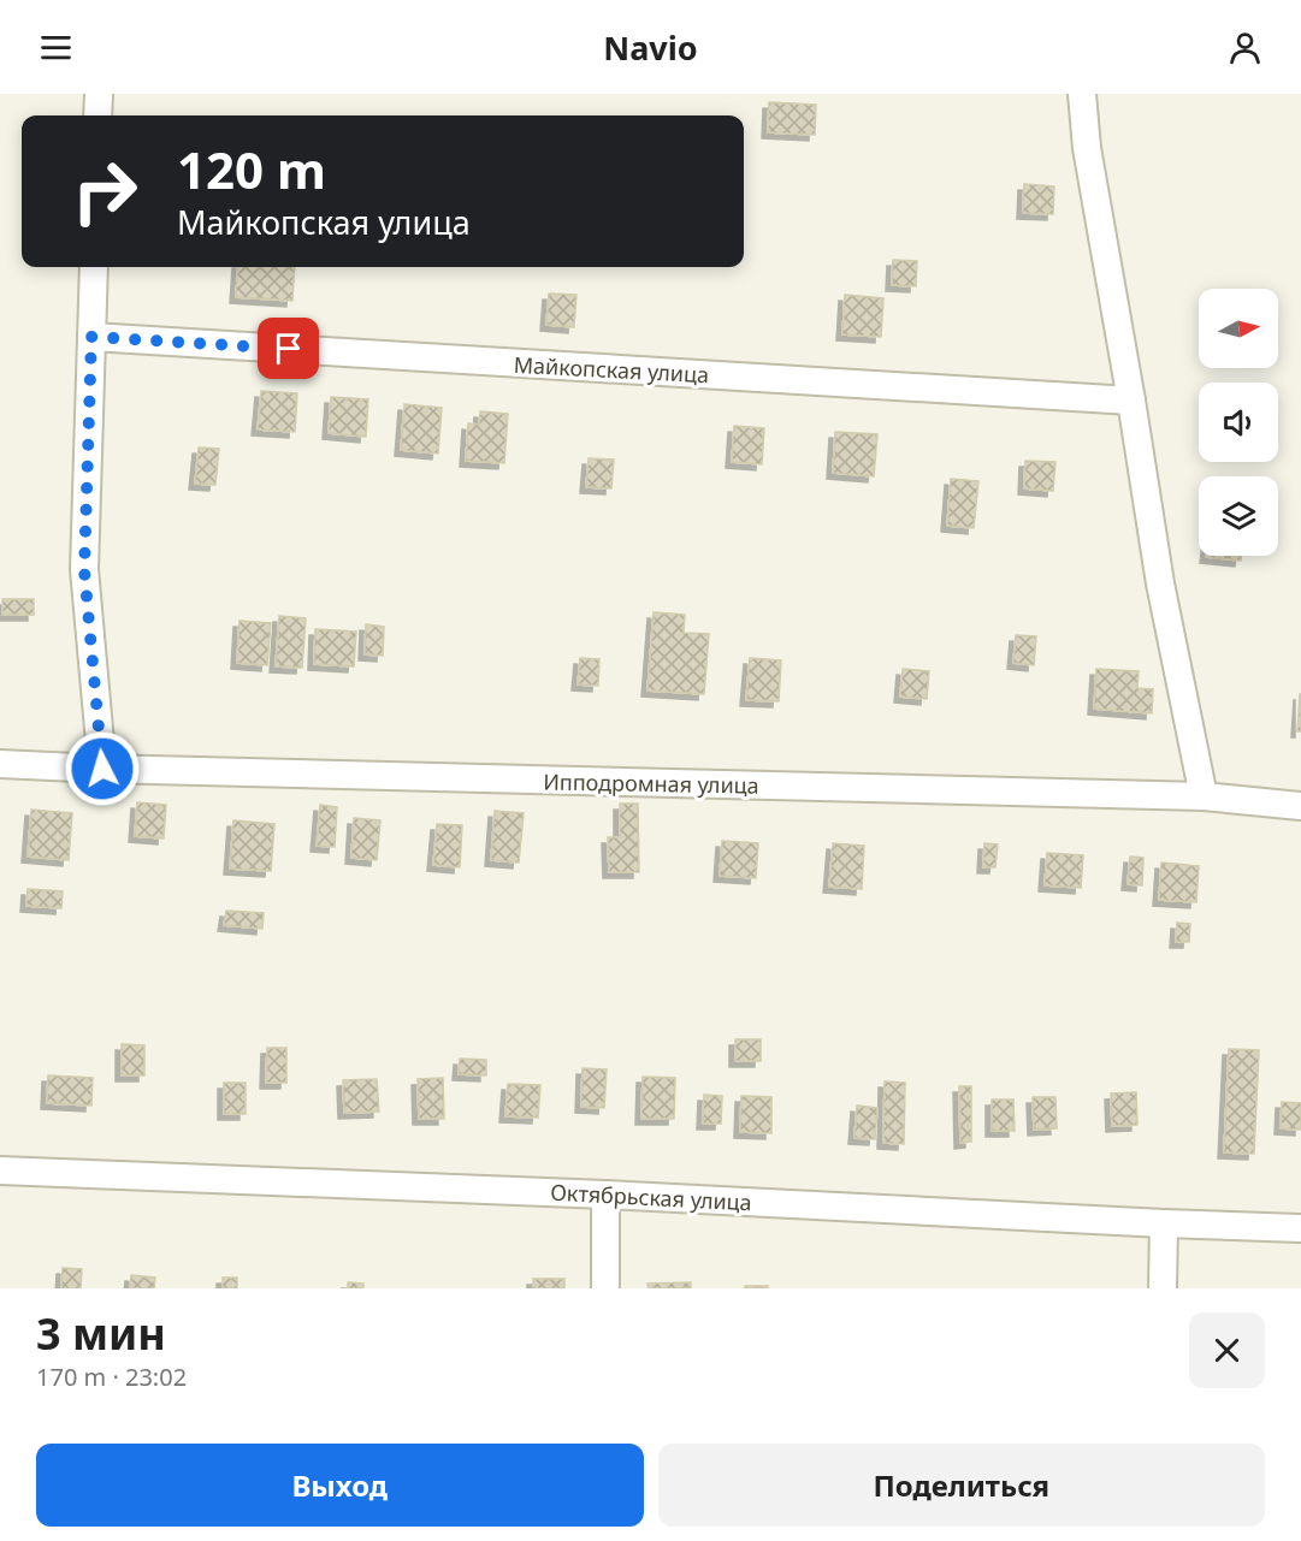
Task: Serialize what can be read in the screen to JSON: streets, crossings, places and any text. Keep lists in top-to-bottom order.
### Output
{
  "streets": {
    "street": ["Майкопская улица", "Ипподромная улица", "Октябрьская улица"]
  },
  "north": "right",
  "page": {
    "header": "Navio",
    "turn": ["120 m", "Майкопская улица"],
    "heading": ["3 мин", "170 m · 23:02"],
    "buttons": ["Выход", "Поделиться"]
  }
}
